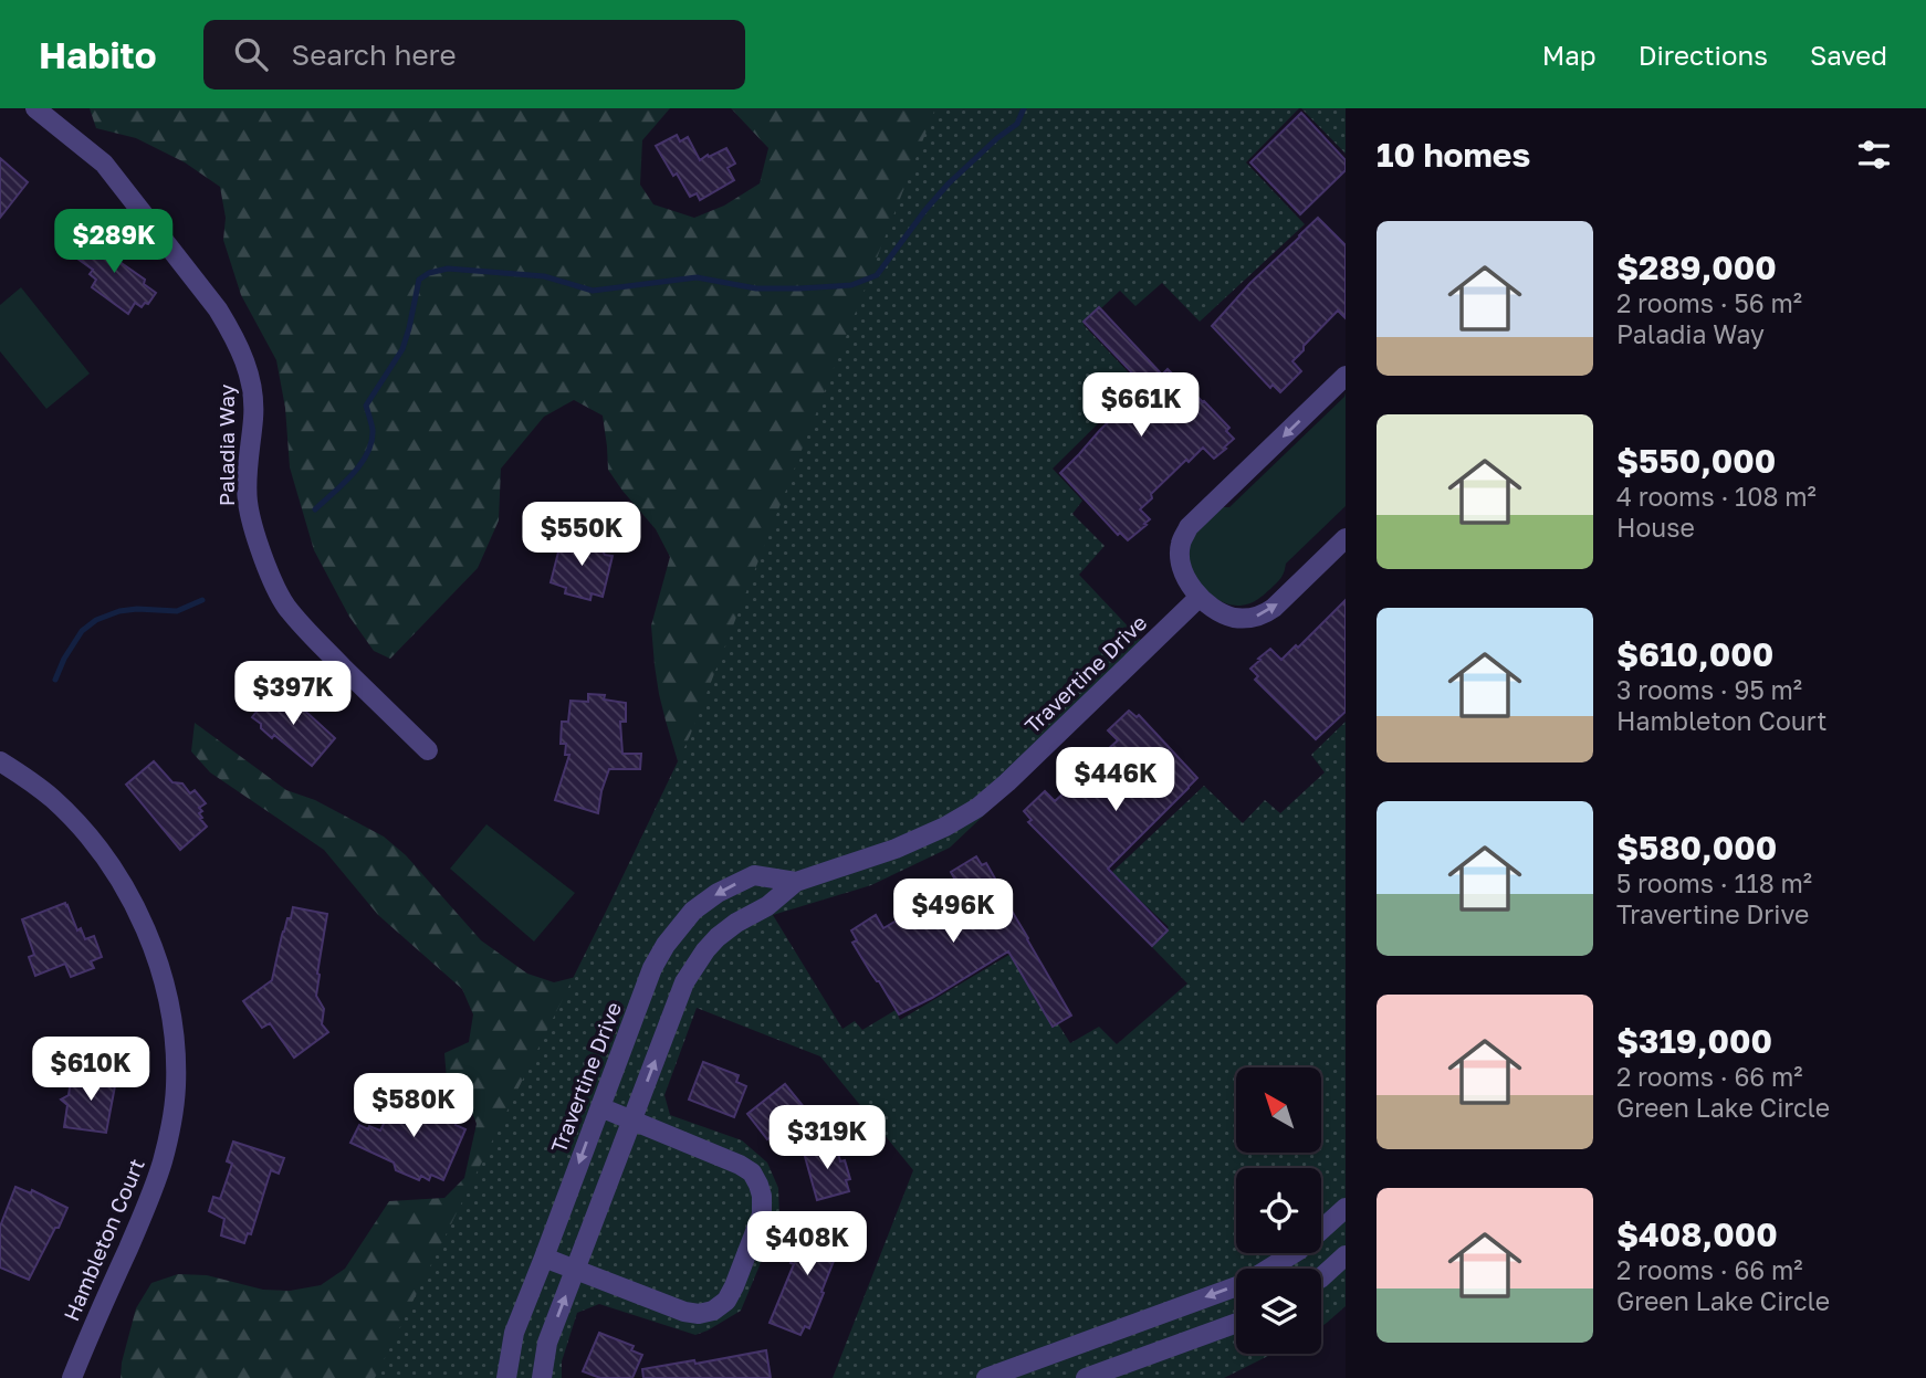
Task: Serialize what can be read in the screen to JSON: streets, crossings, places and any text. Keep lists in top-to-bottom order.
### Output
{
  "streets": {
    "street": ["Paladia Way", "Travertine Drive", "Hambleton Court"]
  },
  "north": "top left",
  "page": {
    "header": "Habito",
    "search": "Search here",
    "nav": ["Map", "Directions", "Saved"],
    "heading": "10 homes",
    "list": [
      {
        "name": "$289,000",
        "note": "2 rooms · 56 m² · Paladia Way"
      },
      {
        "name": "$550,000",
        "note": "4 rooms · 108 m² · House"
      },
      {
        "name": "$610,000",
        "note": "3 rooms · 95 m² · Hambleton Court"
      },
      {
        "name": "$580,000",
        "note": "5 rooms · 118 m² · Travertine Drive"
      },
      {
        "name": "$319,000",
        "note": "2 rooms · 66 m² · Green Lake Circle"
      },
      {
        "name": "$408,000",
        "note": "2 rooms · 66 m² · Green Lake Circle"
      }
    ],
    "price": [
      "$289K",
      "$661K",
      "$550K",
      "$397K",
      "$446K",
      "$496K",
      "$610K",
      "$580K",
      "$319K",
      "$408K"
    ]
  }
}
